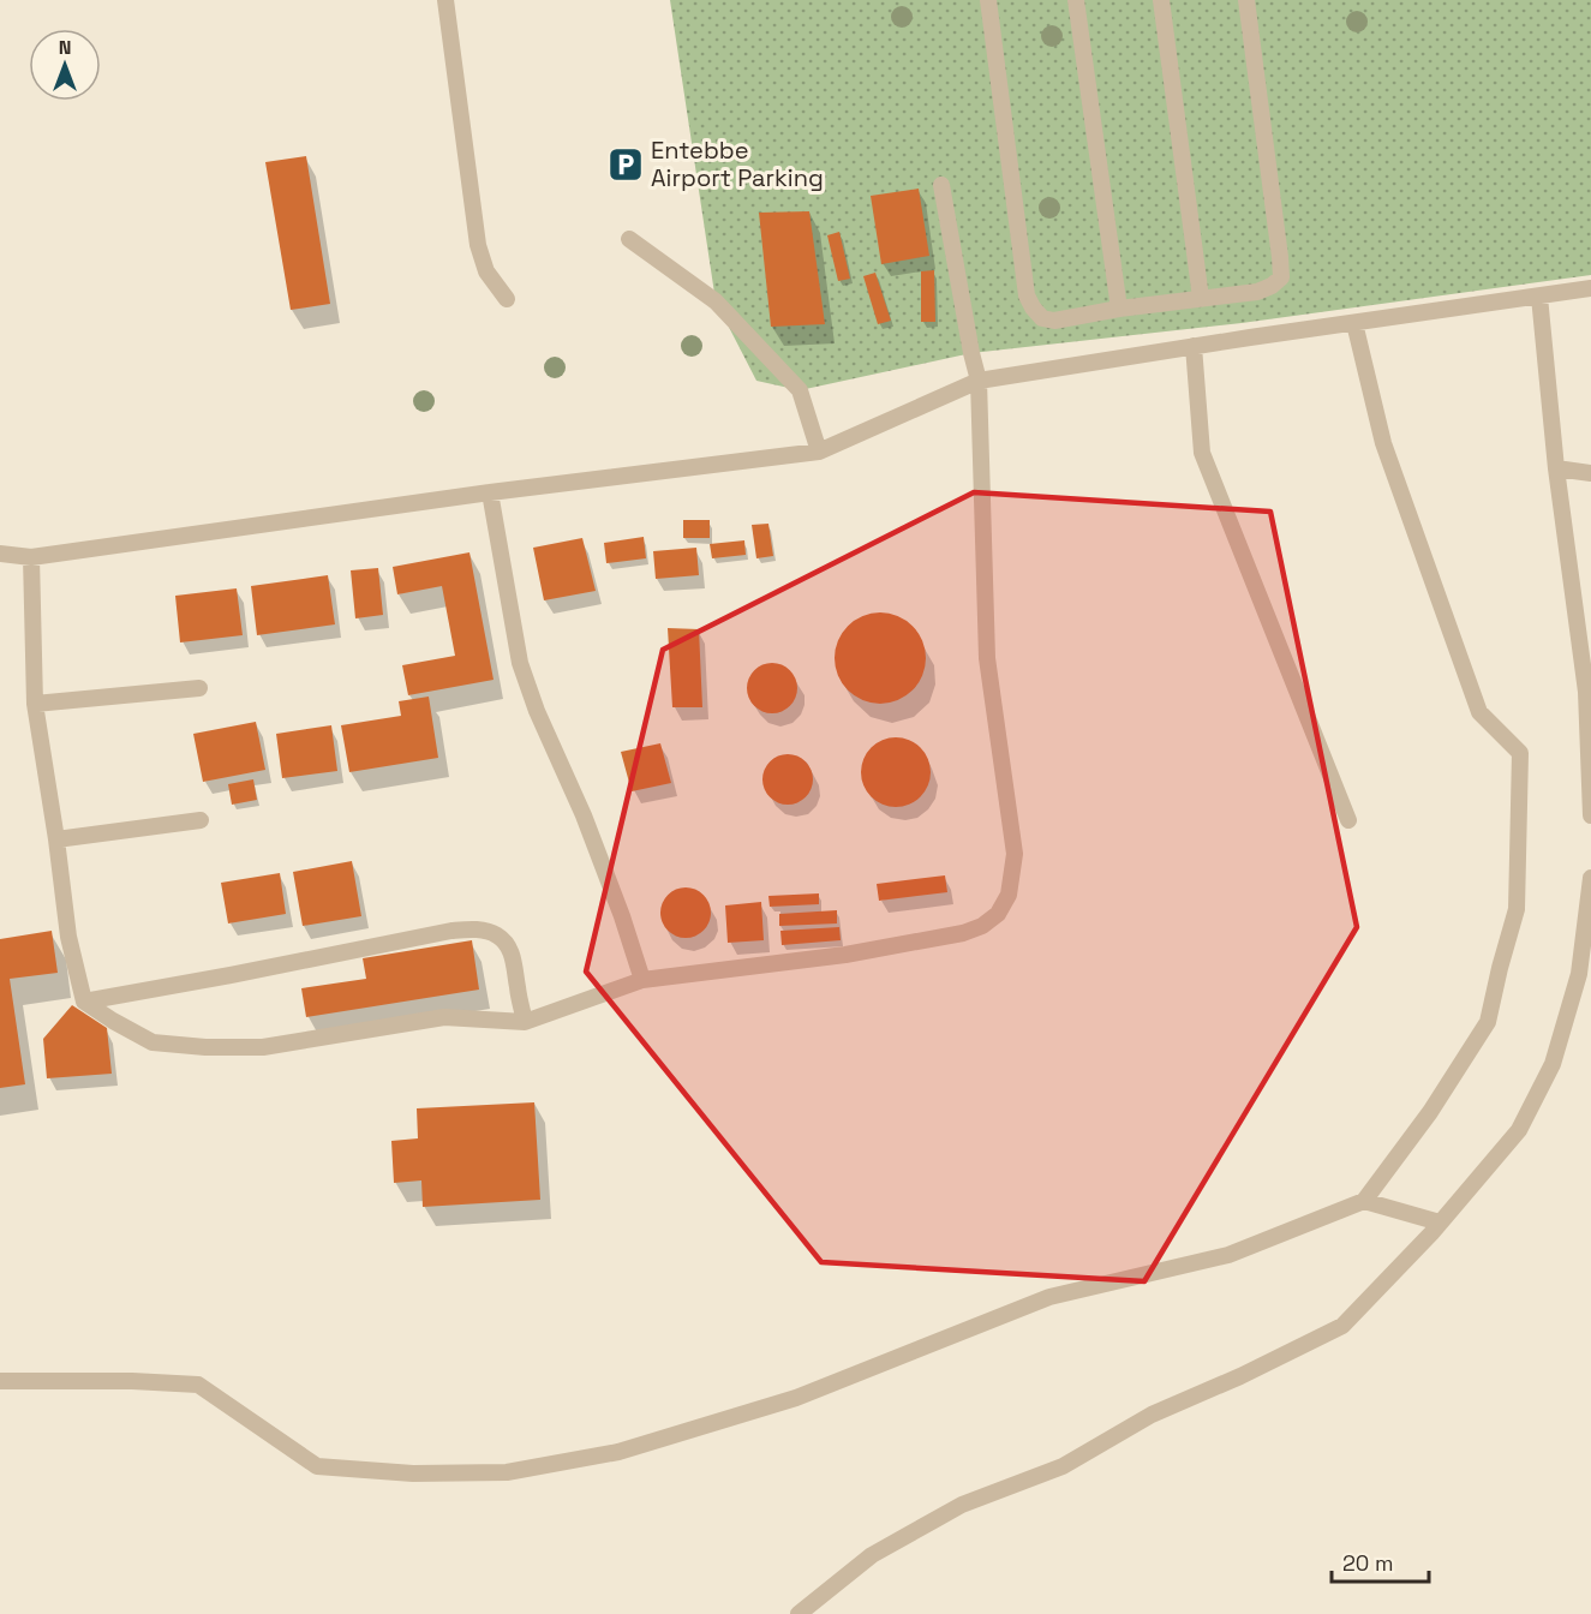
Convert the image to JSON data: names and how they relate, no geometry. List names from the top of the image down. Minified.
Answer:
{"places":{"parking":["Entebbe Airport Parking"]},"scale_bar":"20 m","north":"top"}
